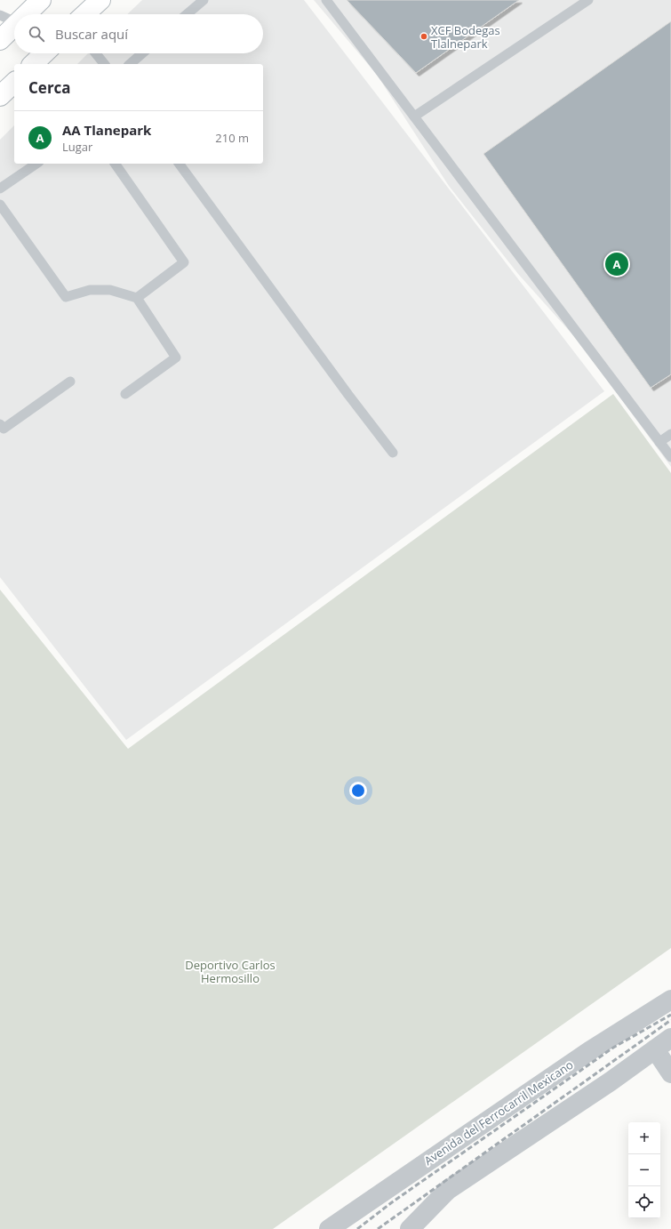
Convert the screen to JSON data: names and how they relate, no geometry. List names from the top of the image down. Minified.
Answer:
{"streets":{"street":["Avenida del Ferrocarril Mexicano"]},"parks":["Deportivo Carlos Hermosillo"],"places":["XCF Bodegas Tlalnepark"],"page":{"search":"Buscar aquí","heading":"Cerca","list":[{"mark":"A","name":"AA Tlanepark","note":"Lugar","value":"210 m"}],"pins":"A","map_buttons":["+","−"]}}
